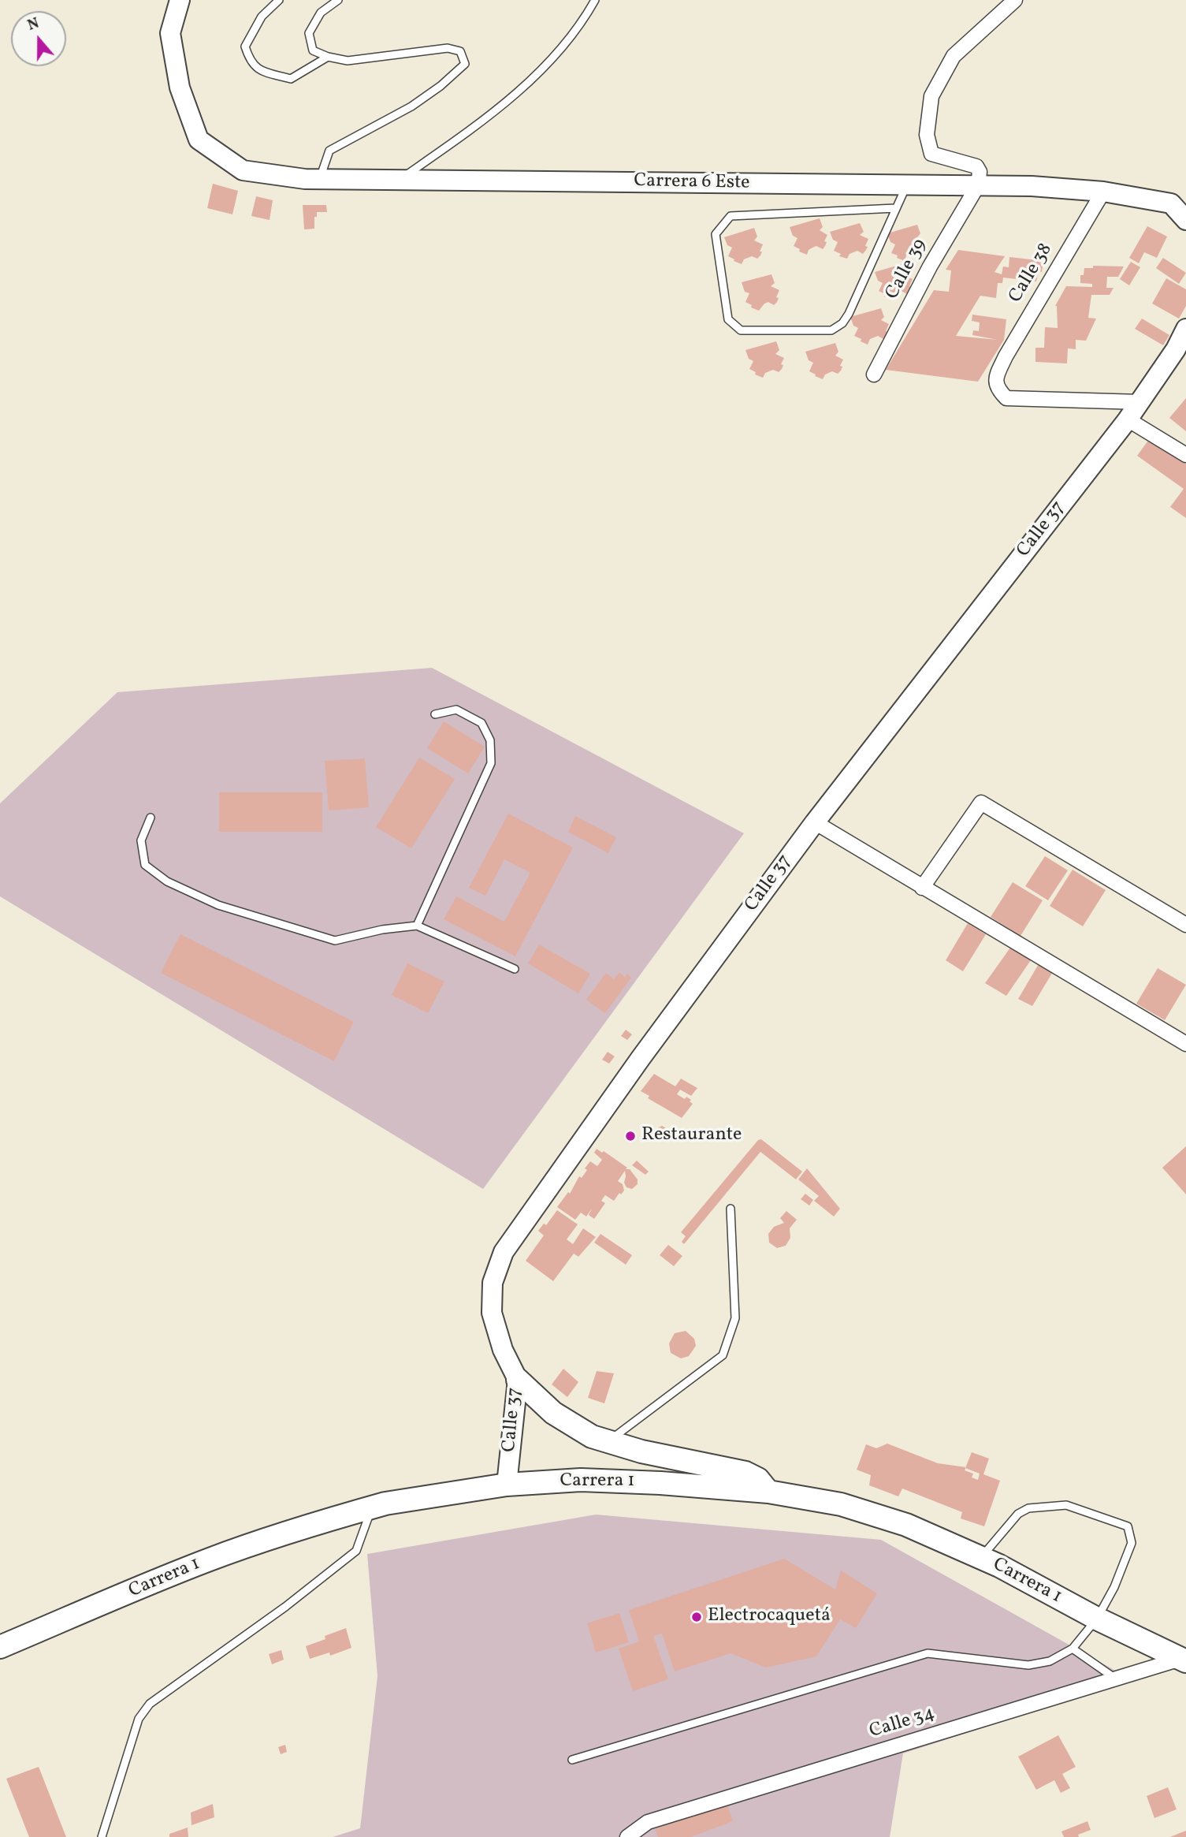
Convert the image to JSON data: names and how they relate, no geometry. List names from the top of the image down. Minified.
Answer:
{"streets":{"main road":["Carrera 1"],"street":["Carrera 6 Este","Calle 39","Calle 38","Calle 37","Calle 34"]},"crossings":[["Carrera 6 Este","Calle 39"],["Carrera 6 Este","Calle 38"],["Calle 38","Calle 37"],["Calle 37","Carrera 1"],["Carrera 1","Calle 34"]],"places":["Restaurante","Electrocaquetá"],"north":"top"}
